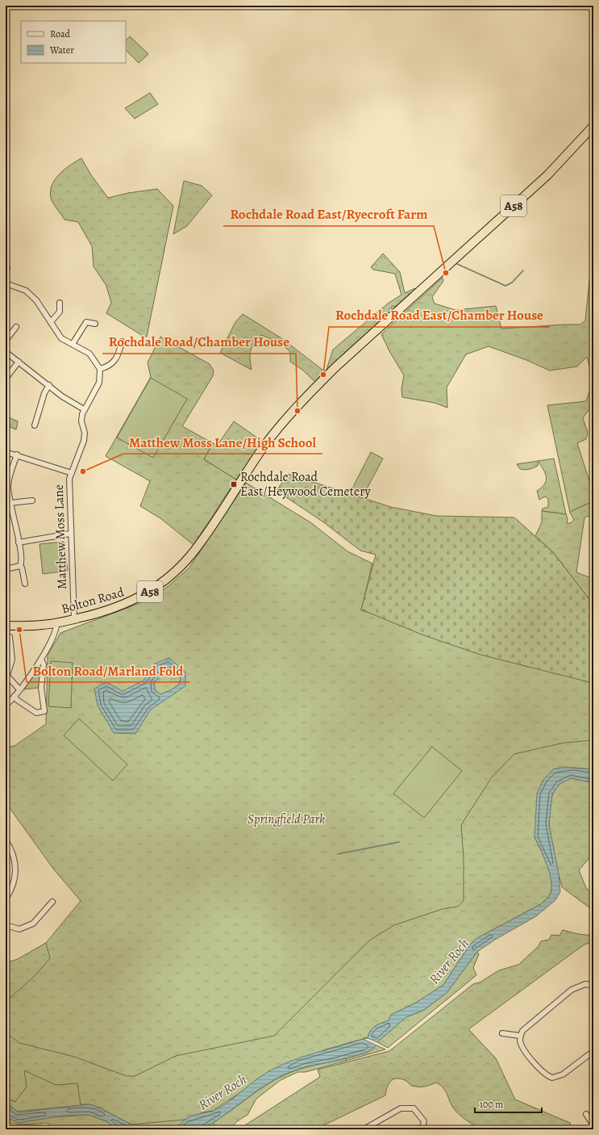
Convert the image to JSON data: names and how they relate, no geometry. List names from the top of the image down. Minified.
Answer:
{"streets":{"highway":["A58","Bolton Road"],"street":["Matthew Moss Lane"]},"crossings":[["Matthew Moss Lane","Bolton Road"]],"water":["River Roch"],"parks":["Springfield Park"],"places":{"other":["Rochdale Road East/Ryecroft Farm","Rochdale Road East/Chamber House","Rochdale Road/Chamber House","Matthew Moss Lane/High School","Bolton Road/Marland Fold"],"transit":["Rochdale Road East/Heywood Cemetery"]},"legend":["Road","Water"],"scale_bar":"100 m"}
